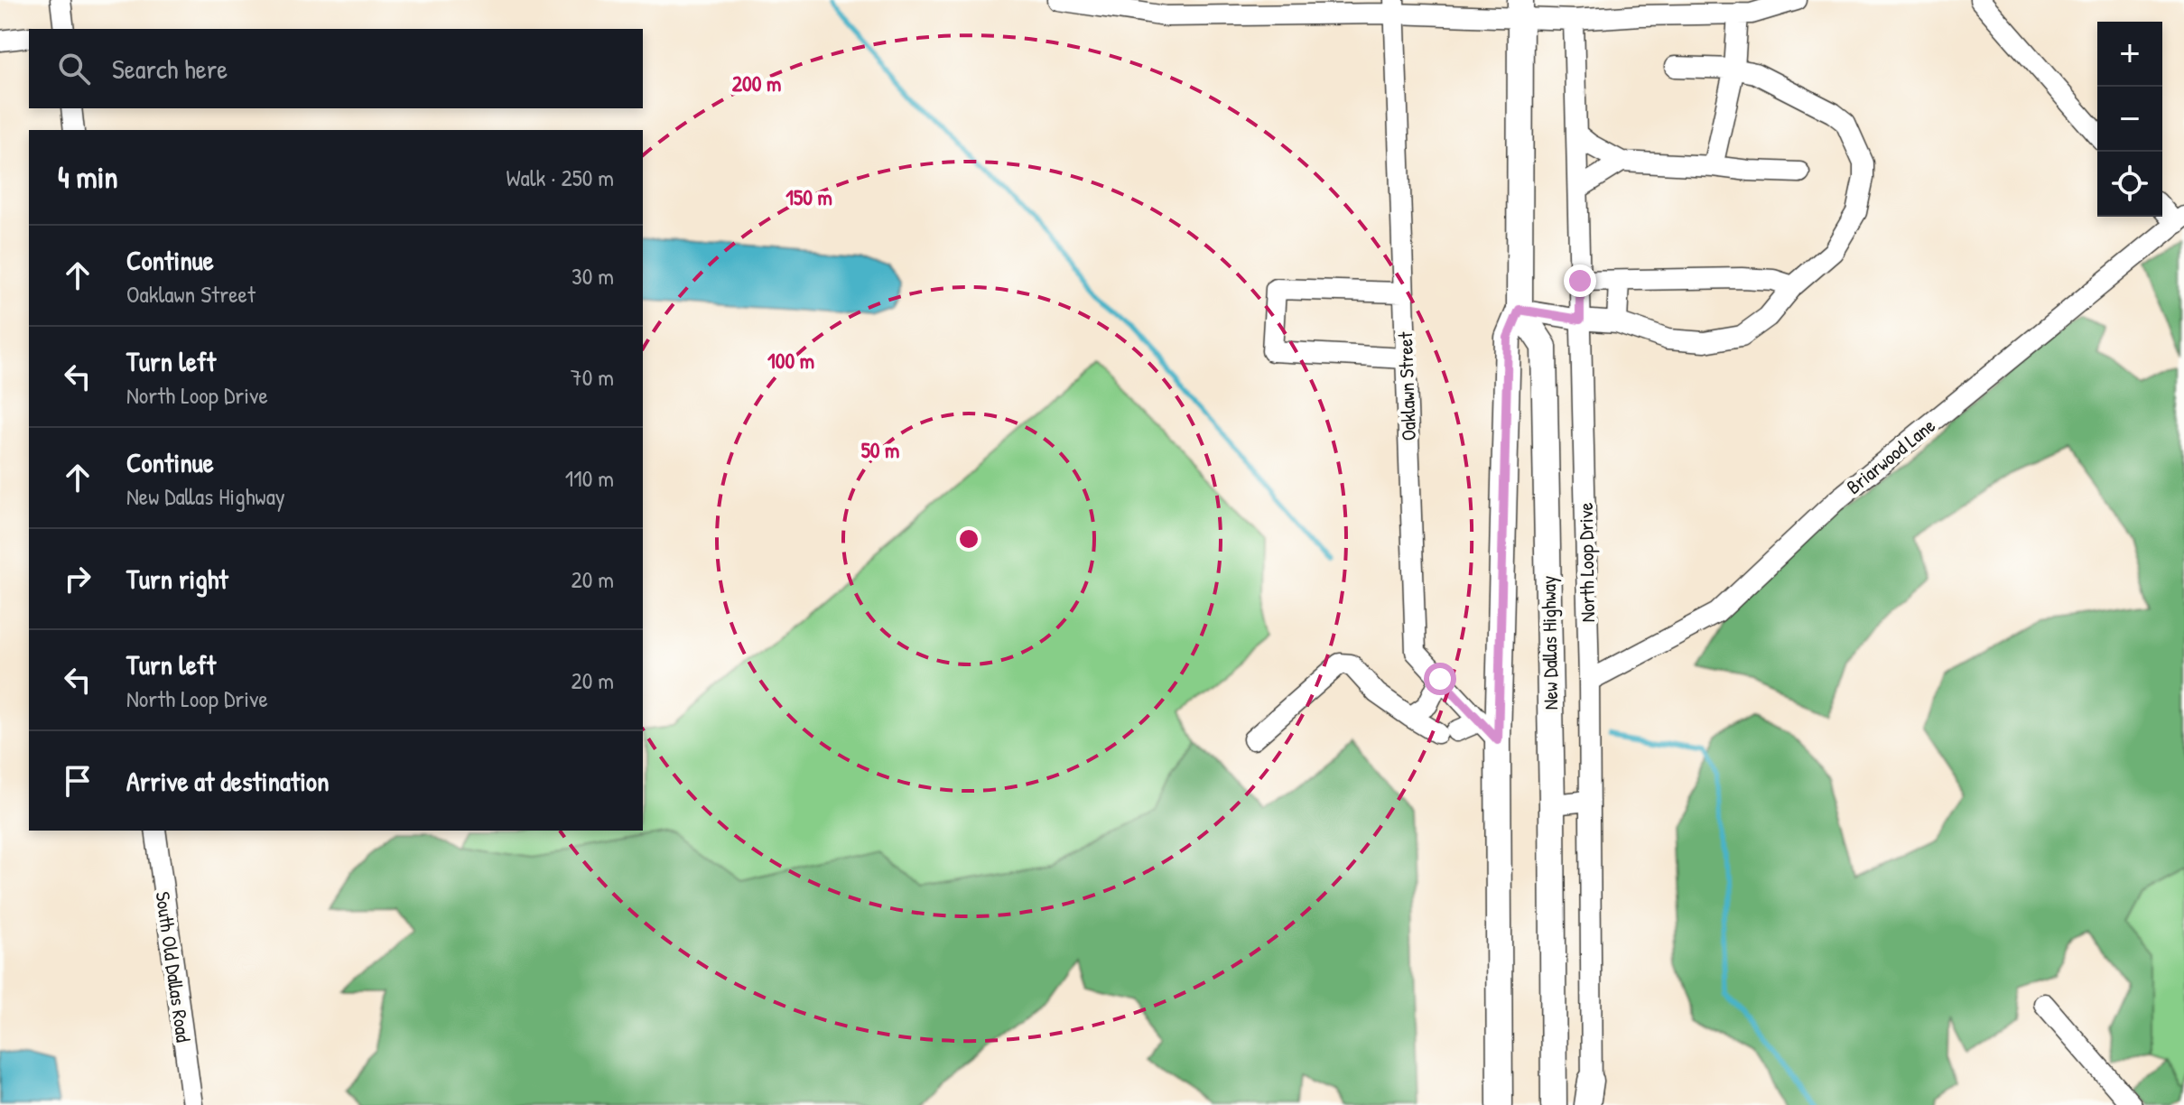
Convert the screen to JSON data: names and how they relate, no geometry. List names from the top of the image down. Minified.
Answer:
{"streets":{"main road":["New Dallas Highway"],"street":["Oaklawn Street","Briarwood Lane","North Loop Drive","South Old Dallas Road"]},"crossings":[["Briarwood Lane","North Loop Drive"]],"page":{"map_buttons":["+","−"],"search":"Search here","heading":["4 min","Walk · 250 m"],"list":[["Continue","Oaklawn Street","30 m"],["Turn left","North Loop Drive","70 m"],["Continue","New Dallas Highway","110 m"],["Turn right","20 m"],["Turn left","North Loop Drive","20 m"],"Arrive at destination"]},"rings":["200 m","150 m","100 m","50 m"]}
